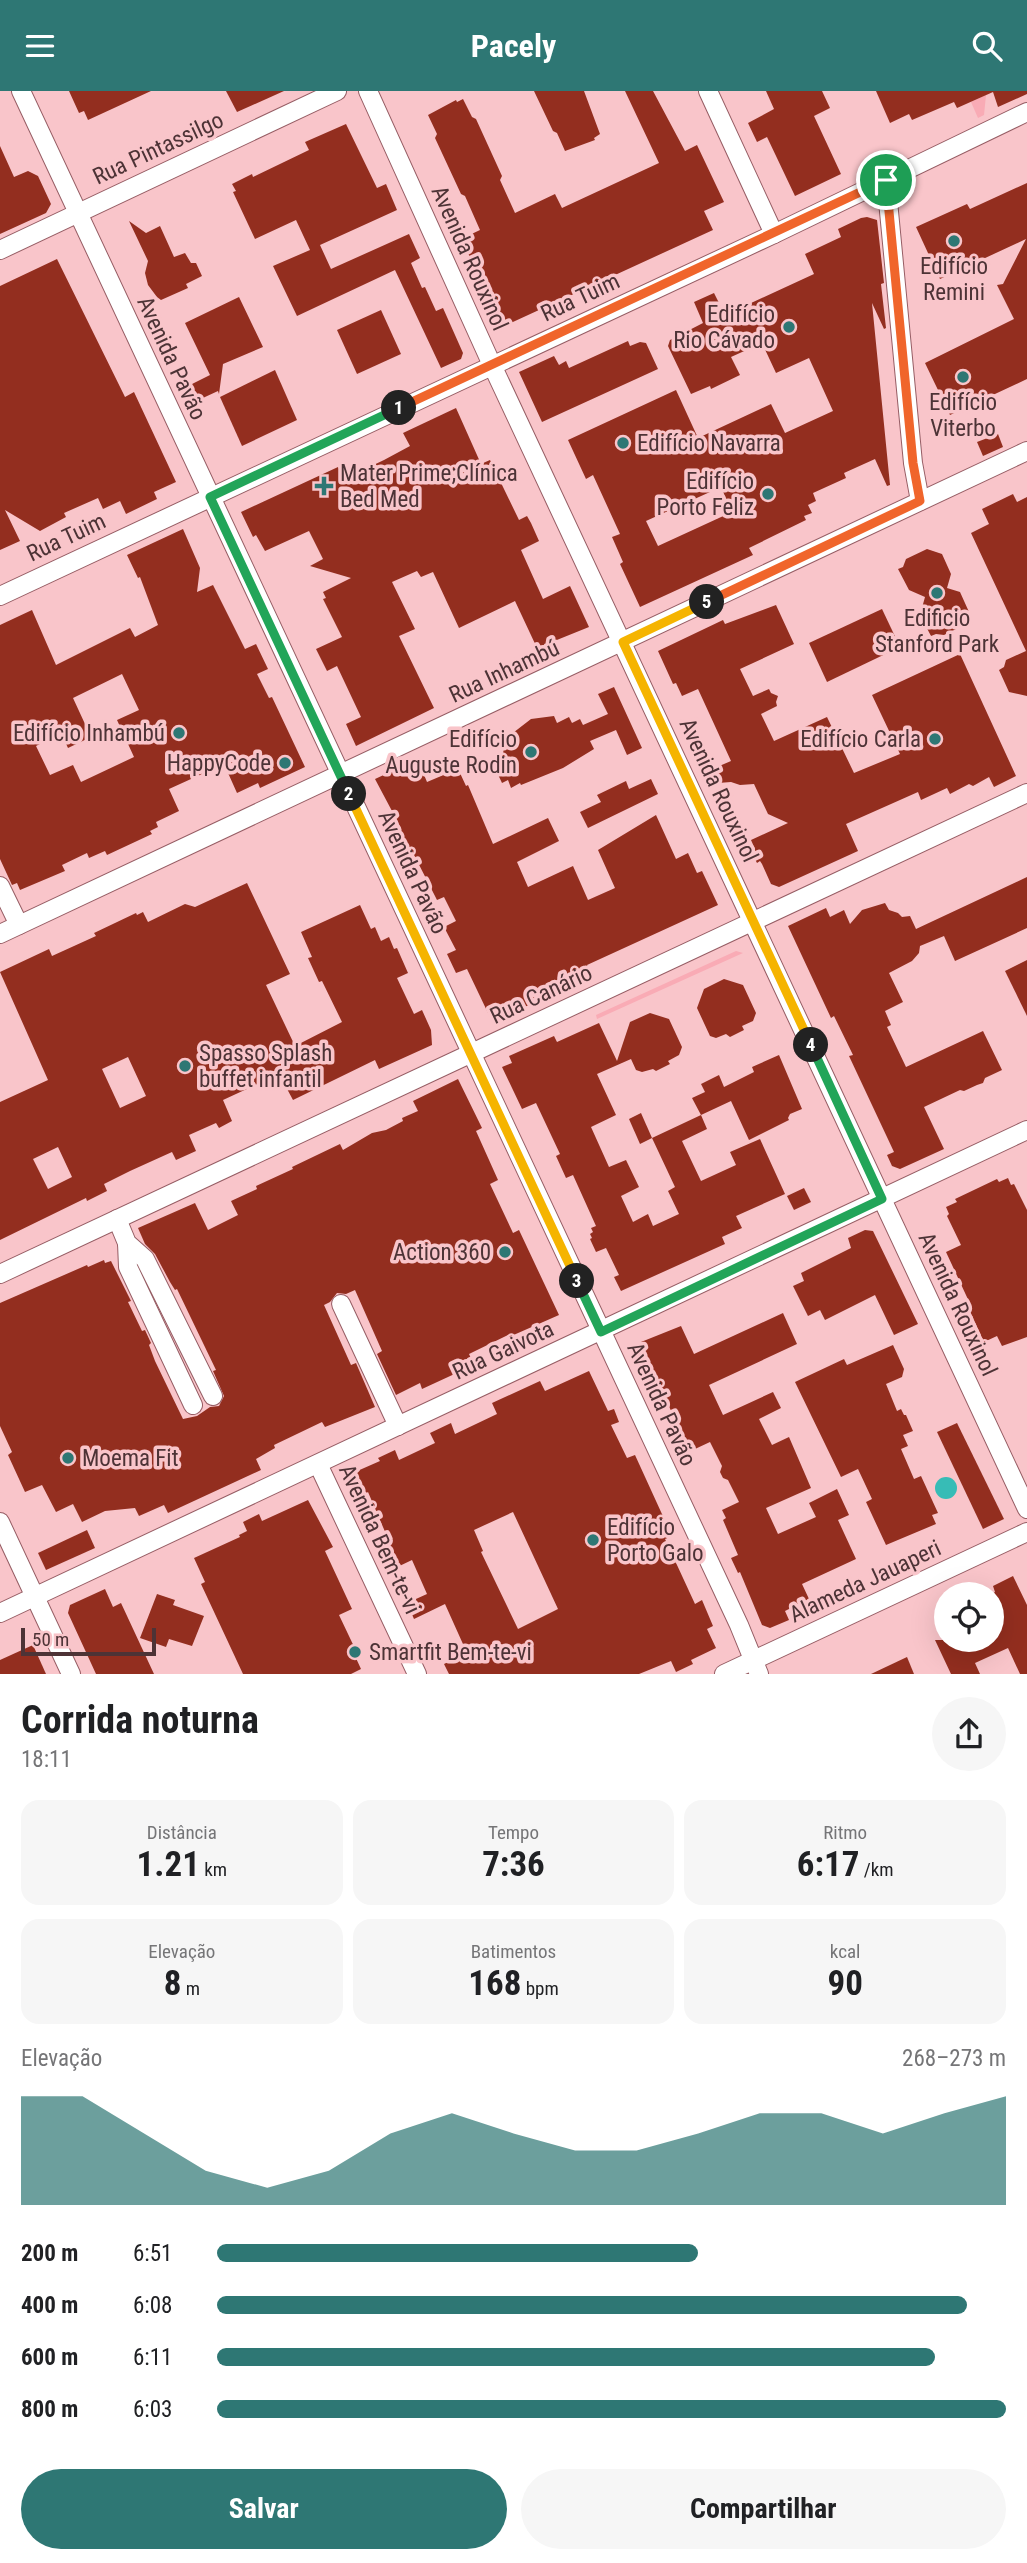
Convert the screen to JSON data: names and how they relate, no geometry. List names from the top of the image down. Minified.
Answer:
{"streets":{"street":["Rua Pintassilgo","Avenida Rouxinol","Rua Tuim","Avenida Pavão","Rua Inhambú","Rua Canário","Rua Gaivota","Avenida Bem-te-vi","Alameda Jauaperi"]},"crossings":[["Rua Pintassilgo","Avenida Pavão"],["Avenida Rouxinol","Rua Tuim"],["Avenida Rouxinol","Rua Inhambú"],["Avenida Rouxinol","Rua Canário"],["Avenida Rouxinol","Rua Gaivota"],["Rua Tuim","Avenida Pavão"],["Avenida Pavão","Rua Inhambú"],["Avenida Pavão","Rua Canário"],["Avenida Pavão","Rua Gaivota"],["Avenida Pavão","Alameda Jauaperi"],["Rua Gaivota","Avenida Bem-te-vi"]],"places":{"other":["Edifício Remini","Edifício Rio Cávado","Edifício Viterbo","Edifício Navarra","Edifício Porto Feliz","Edificio Stanford Park","Edifício Inhambú","Edifício Carla","Edifício Auguste Rodin","HappyCode","Spasso Splash buffet infantil","Action 360","Moema Fit","Edifício Porto Galo","Smartfit Bem-te-vi"],"health":["Mater Prime;Clínica Bed Med"]},"scale_bar":"50 m","page":{"header":"Pacely","pins":["1","5","2","4","3"],"scale":"50 m","heading":["Corrida noturna","18:11"],"stats":[["Distância","1.21 km"],["Tempo","7:36"],["Ritmo","6:17 /km"],["Elevação","8 m"],["Batimentos","168 bpm"],["kcal","90"]],"chart":["Elevação","268–273 m"],"list":[{"name":"200 m","note":"6:51"},{"name":"400 m","note":"6:08"},{"name":"600 m","note":"6:11"},{"name":"800 m","note":"6:03"}],"buttons":["Salvar","Compartilhar"]}}
